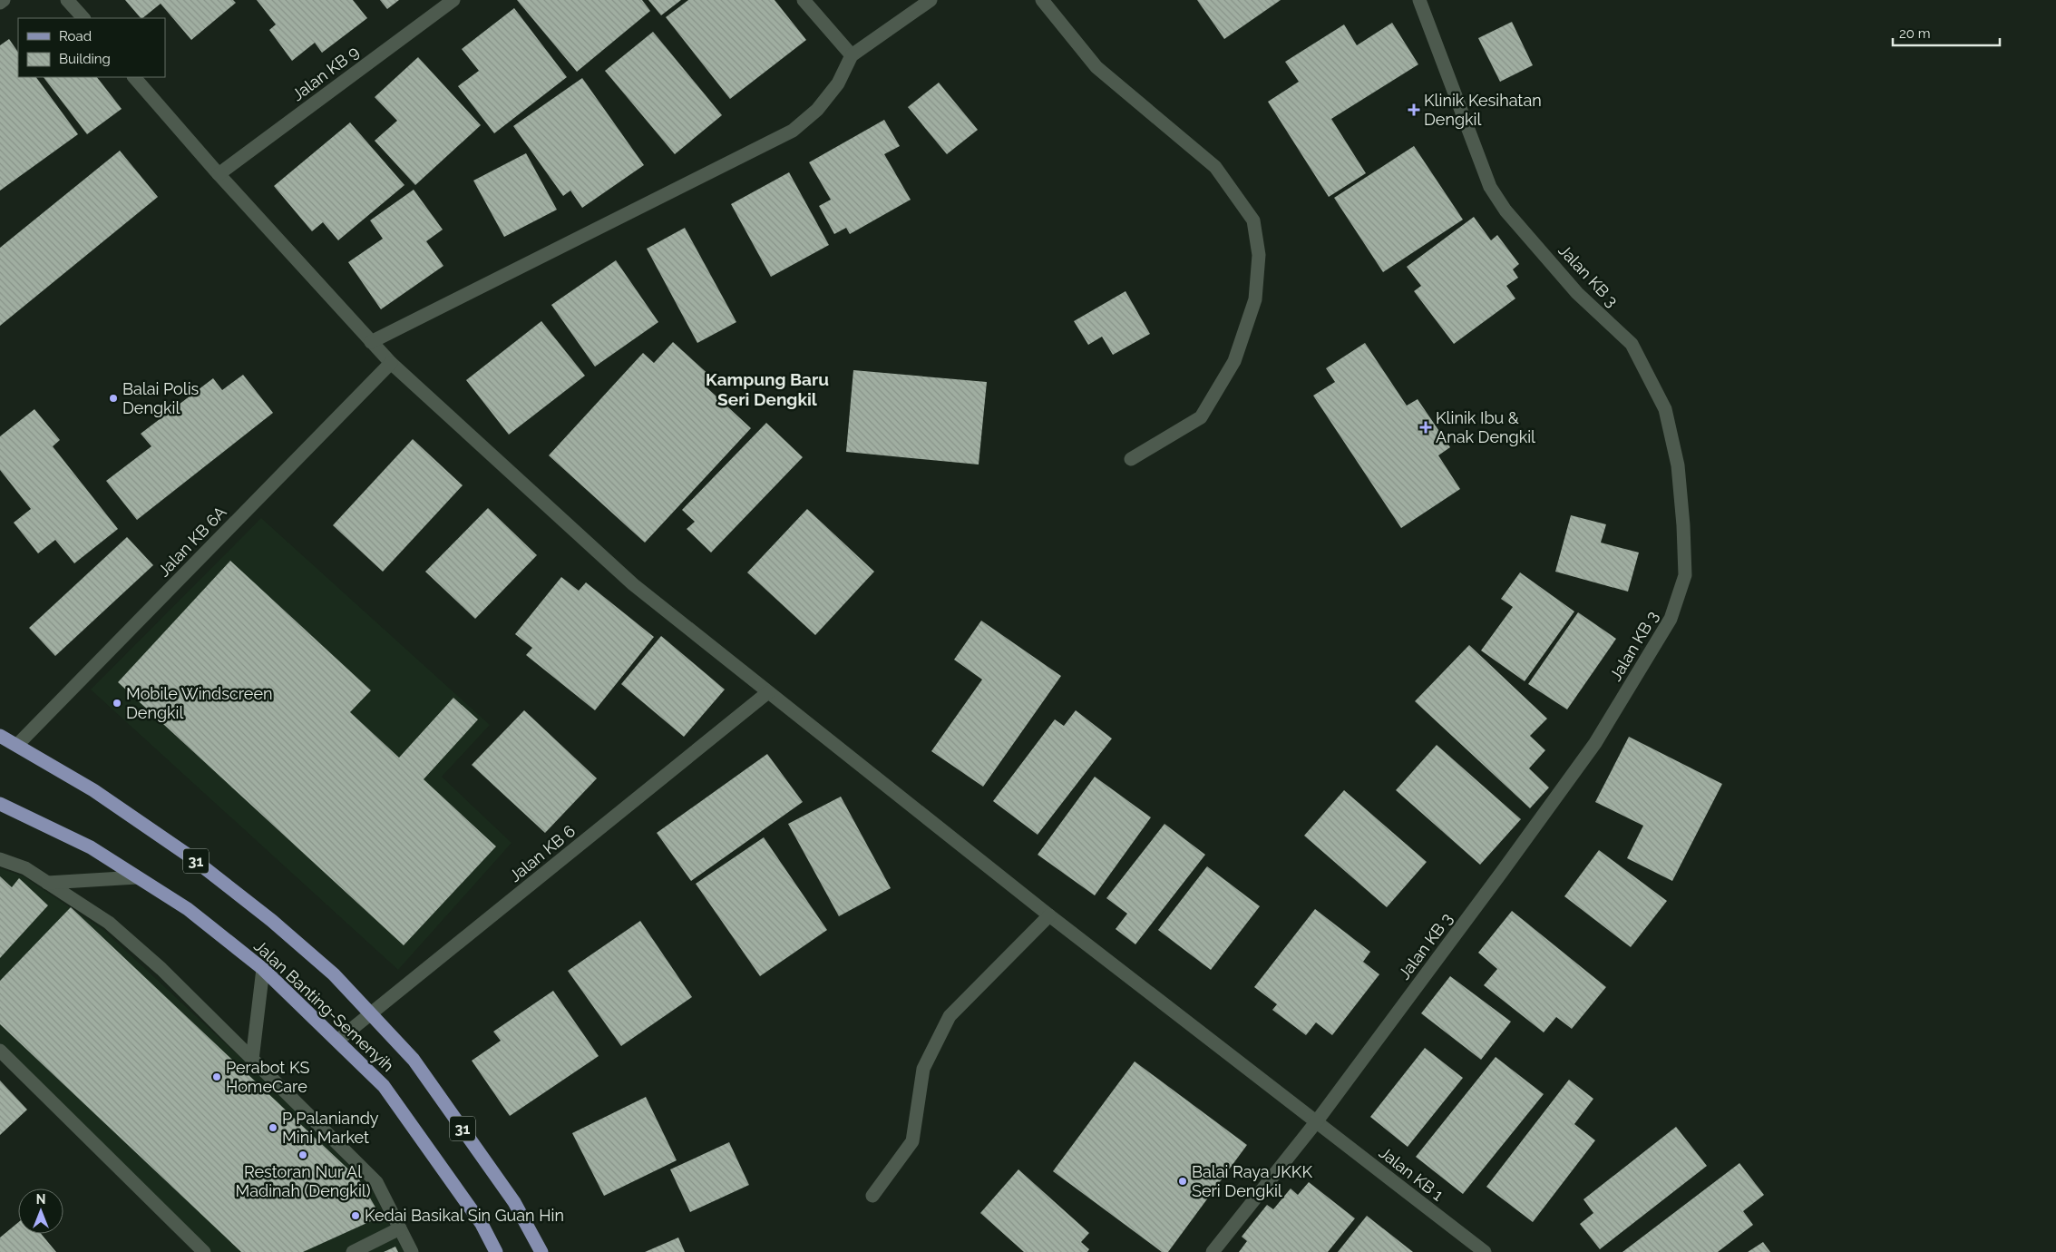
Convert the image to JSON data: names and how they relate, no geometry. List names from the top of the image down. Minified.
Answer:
{"streets":{"main road":["31","Jalan Banting-Semenyih"],"street":["Jalan KB 9","Jalan KB 3","Jalan KB 6A","Jalan KB 6","Jalan KB 1"]},"crossings":[["Jalan KB 9","Jalan KB 1"],["Jalan KB 3","Jalan KB 1"],["Jalan KB 6A","Jalan Banting-Semenyih"],["Jalan KB 6A","Jalan KB 1"],["Jalan KB 6","Jalan Banting-Semenyih"],["Jalan KB 6","Jalan KB 1"]],"districts":["Kampung Baru Seri Dengkil"],"places":{"health":["Klinik Kesihatan Dengkil","Klinik Ibu & Anak Dengkil"],"other":["Balai Polis Dengkil","Mobile Windscreen Dengkil","Perabot KS HomeCare","P Palaniandy Mini Market","Restoran Nur Al Madinah (Dengkil)","Balai Raya JKKK Seri Dengkil","Kedai Basikal Sin Guan Hin"]},"legend":["Road","Building"],"scale_bar":"20 m","north":"top"}
